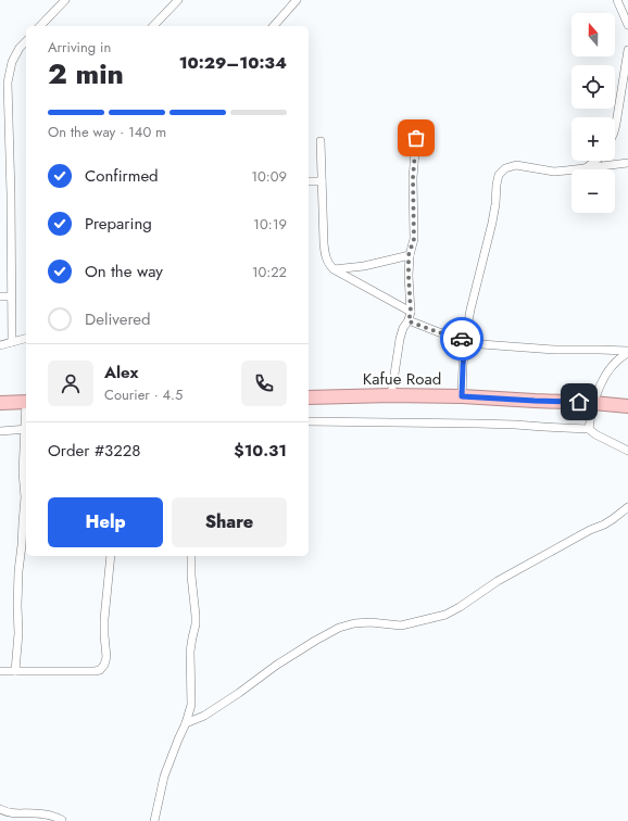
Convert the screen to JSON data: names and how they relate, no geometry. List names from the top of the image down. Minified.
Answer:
{"streets":{"highway":["Kafue Road"]},"north":"top","page":{"map_buttons":["+","−"],"heading":["2 min","Arriving in","10:29–10:34"],"panel":["Alex","Courier · 4.5","Order #3228","$10.31"],"bar":"On the way · 140 m","list":[["Confirmed","10:09"],["Preparing","10:19"],["On the way","10:22"],"Delivered"],"buttons":["Help","Share"]}}
